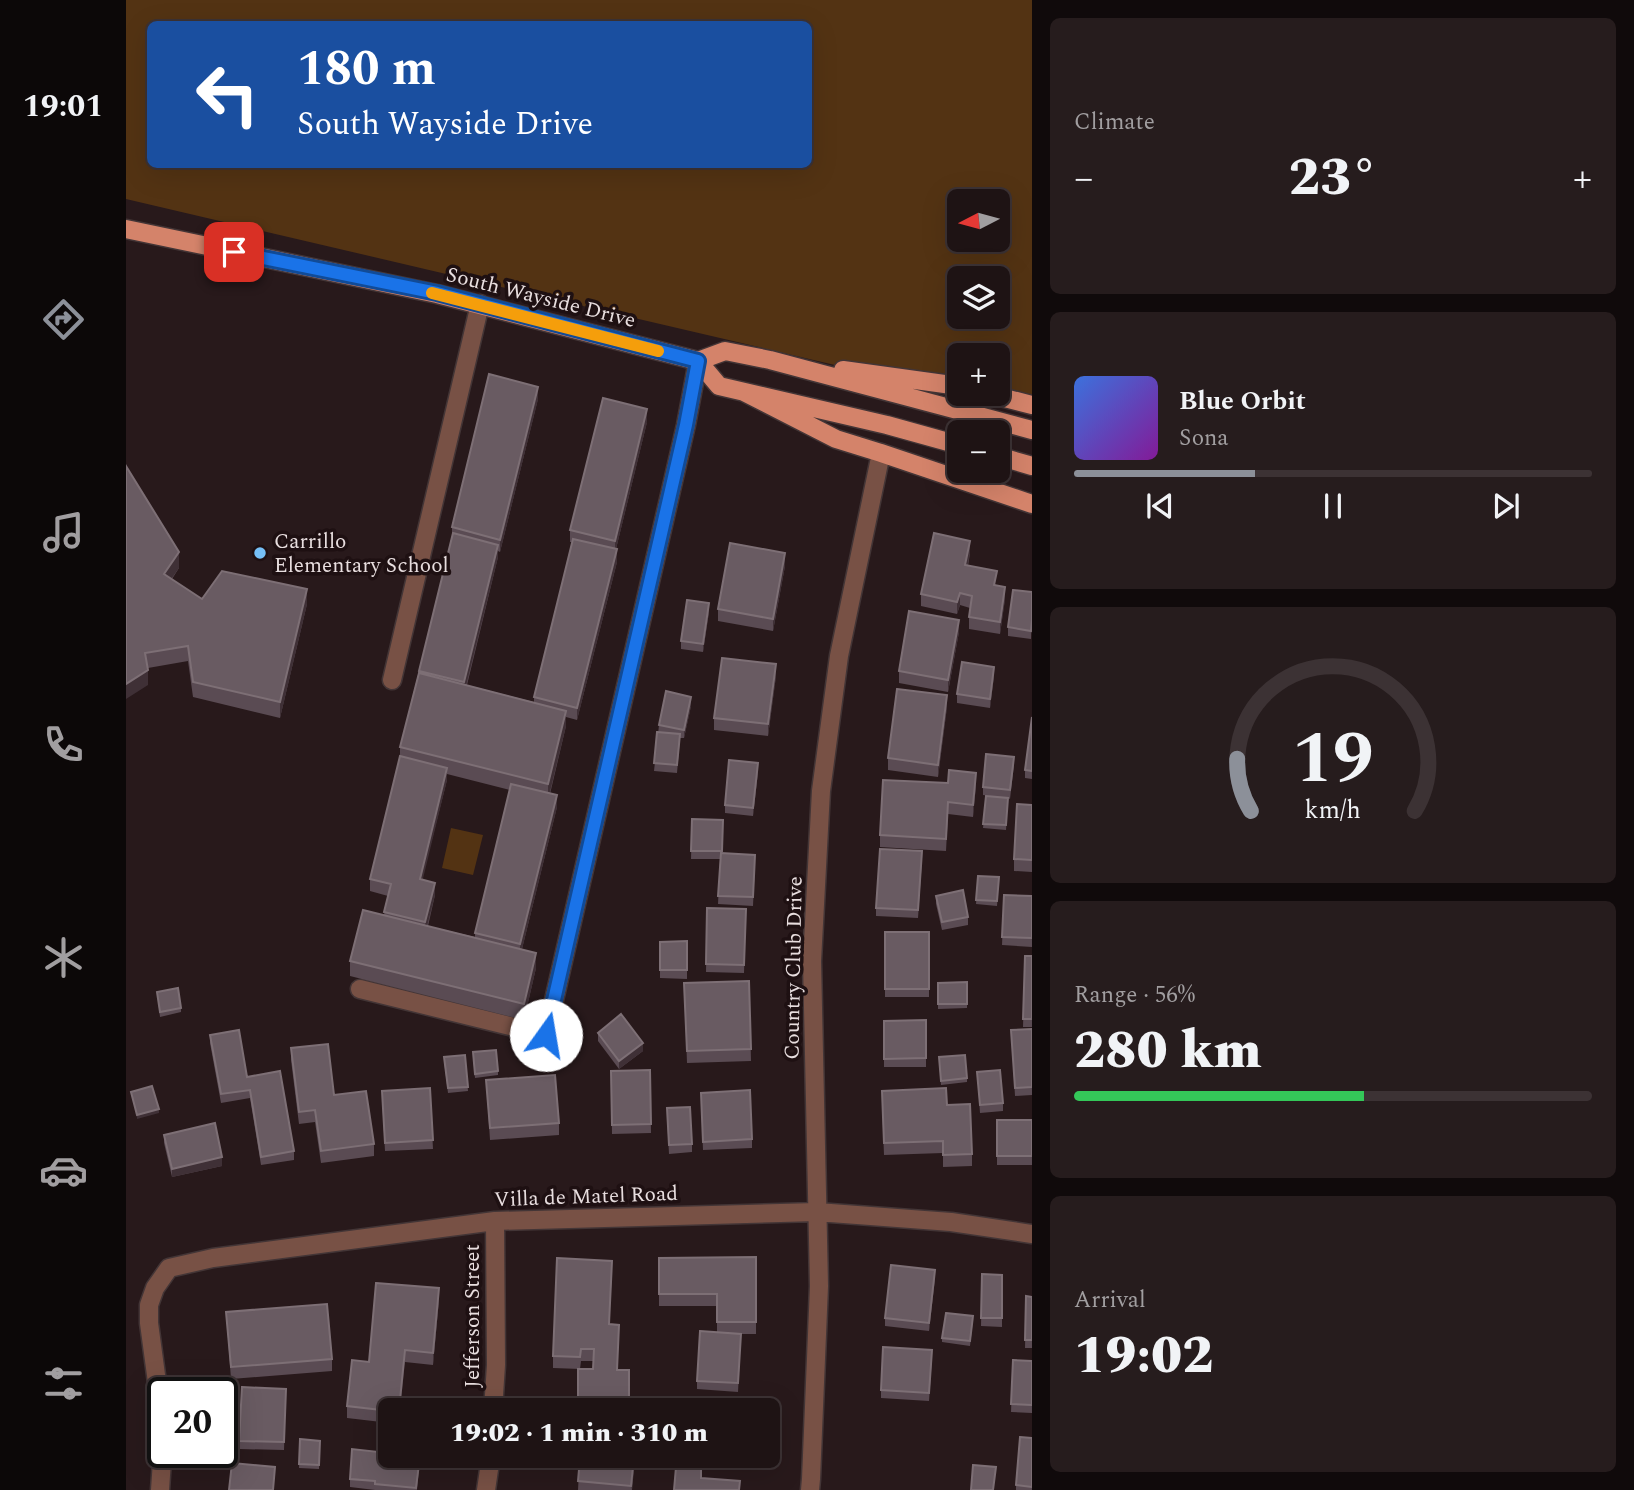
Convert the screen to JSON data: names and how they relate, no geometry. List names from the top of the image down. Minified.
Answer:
{"streets":{"main road":["South Wayside Drive"],"street":["Country Club Drive","Villa de Matel Road","Jefferson Street"]},"crossings":[["Country Club Drive","Villa de Matel Road"],["Villa de Matel Road","Jefferson Street"]],"places":["Carrillo Elementary School"],"north":"left","page":{"tabs":"19:01","tile":["Climate",["Range · 56%","280 km"],["Arrival","19:02"]],"turn":["180 m","South Wayside Drive"],"heat":["−","23°","+"],"map_buttons":["+","−"],"song":["Blue Orbit","Sona"],"limit":"20","trip":"19:02 · 1 min · 310 m","gauge":["19","km/h"]}}
